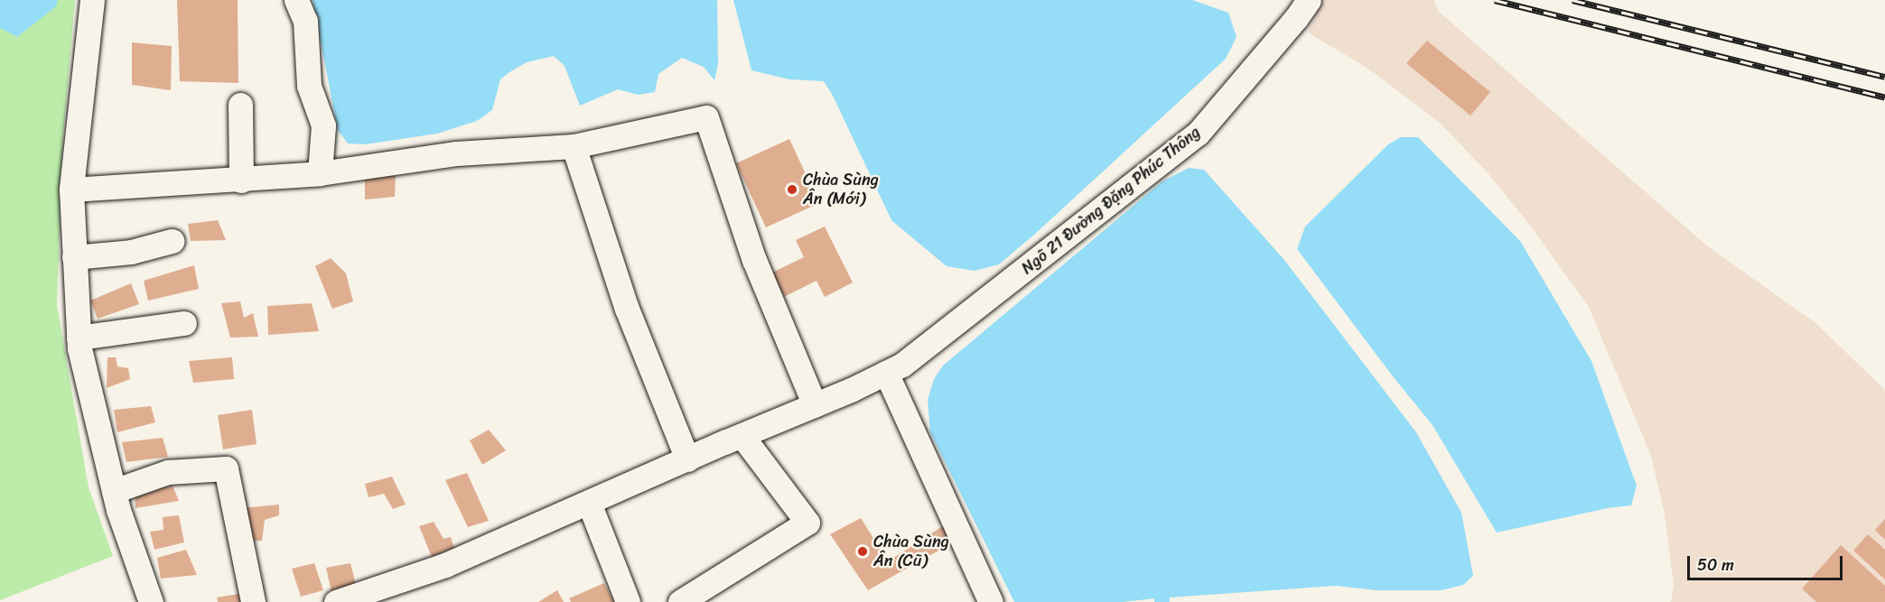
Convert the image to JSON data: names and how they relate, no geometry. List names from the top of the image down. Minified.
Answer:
{"streets":{"street":["Ngõ 21 Đường Đặng Phúc Thông"]},"places":["Chùa Sùng Ân (Mới)","Chùa Sùng Ân (Cũ)"],"scale_bar":"50 m"}
